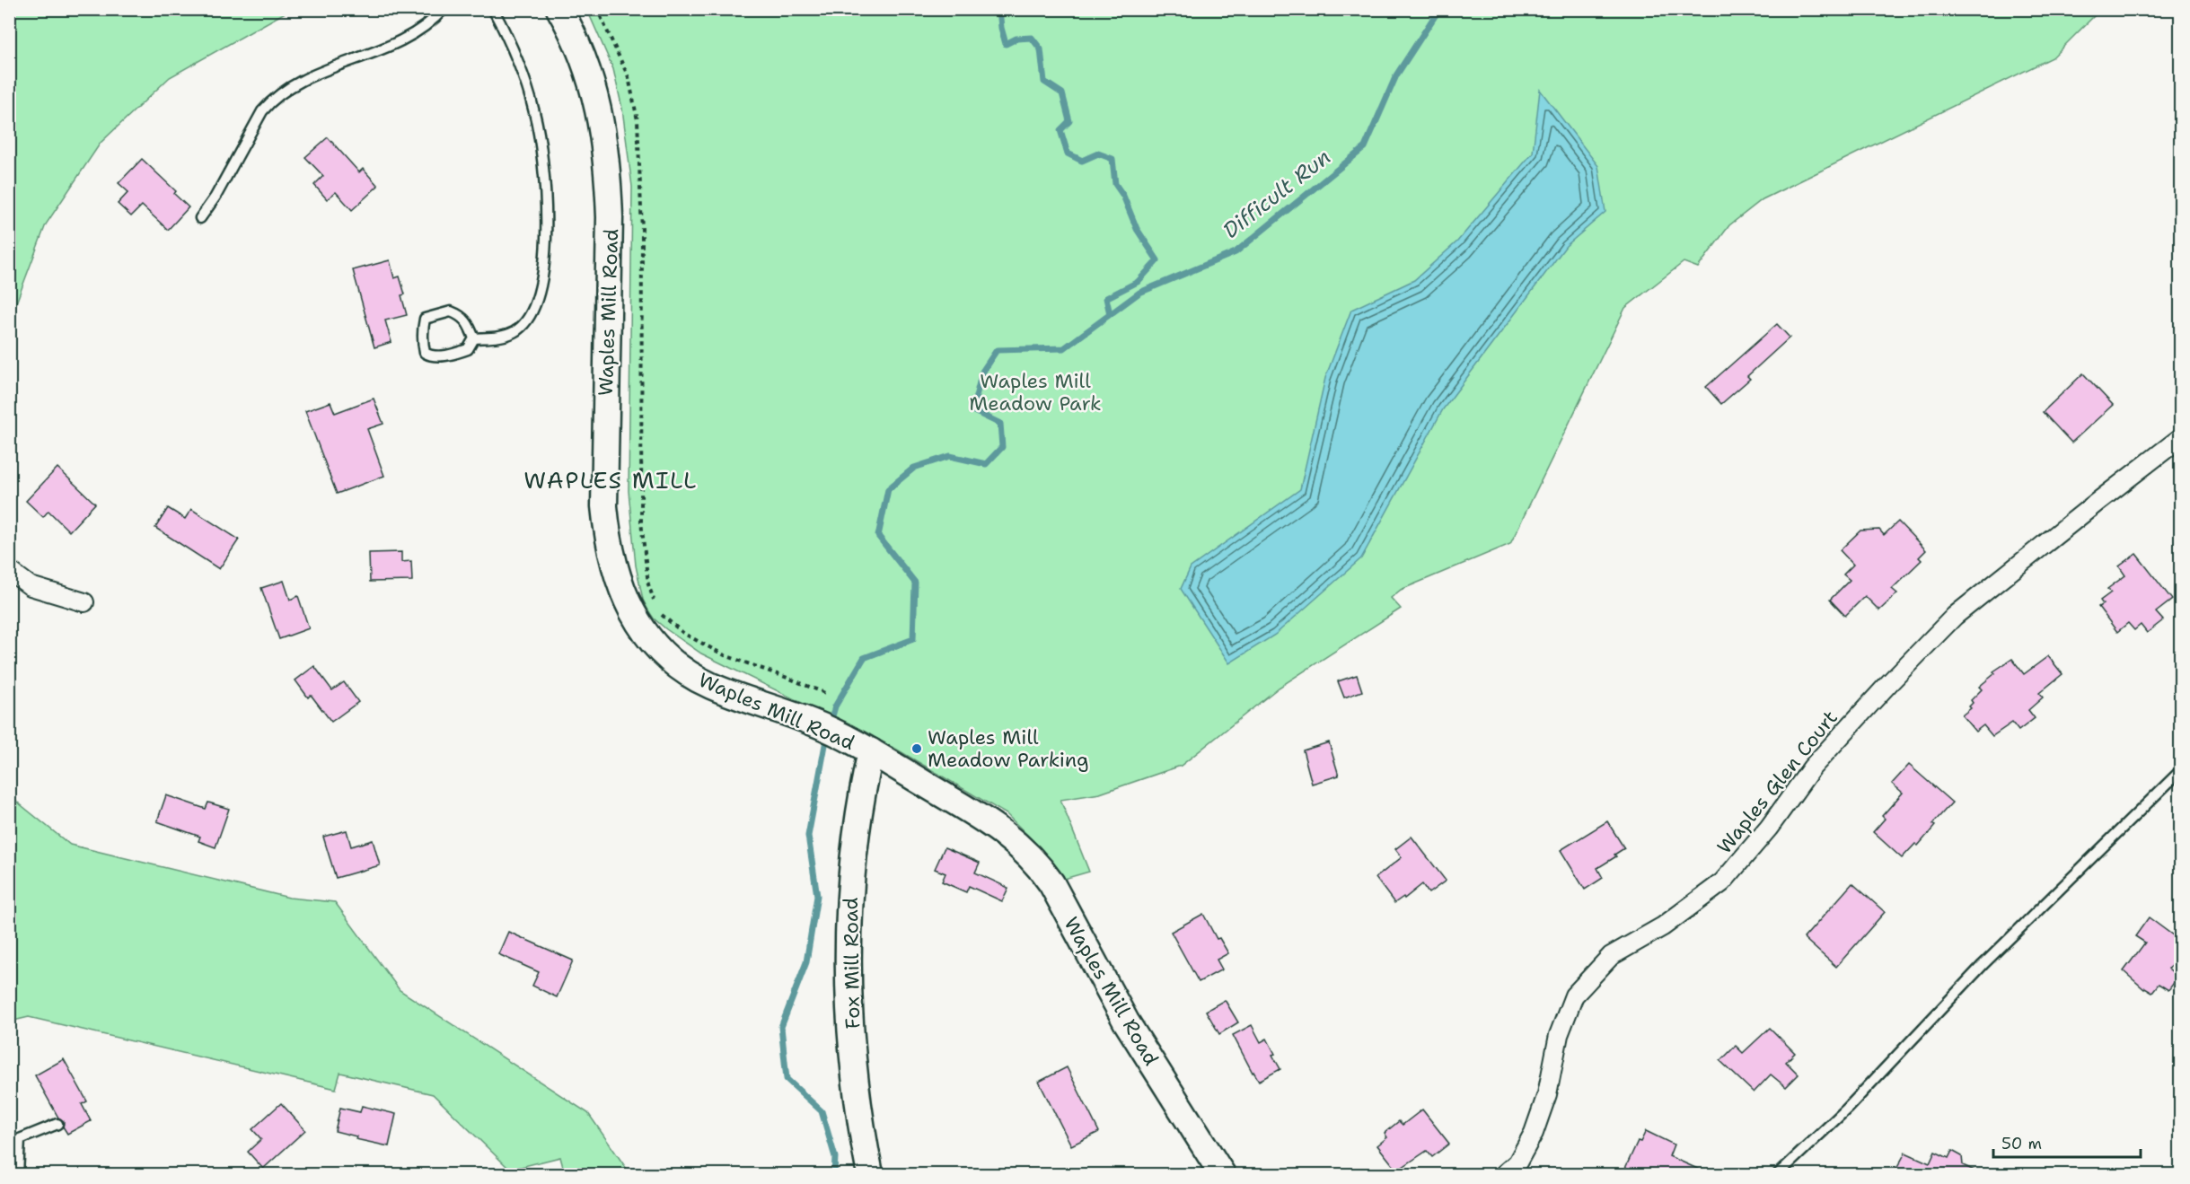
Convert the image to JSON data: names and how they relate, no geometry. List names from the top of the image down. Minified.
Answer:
{"streets":{"main road":["Waples Mill Road","Fox Mill Road"],"street":["Waples Glen Court"]},"crossings":[["Waples Mill Road","Fox Mill Road"]],"districts":["WAPLES MILL"],"water":["Difficult Run"],"parks":["Waples Mill Meadow Park"],"places":["Waples Mill Meadow Parking"],"scale_bar":"50 m"}
